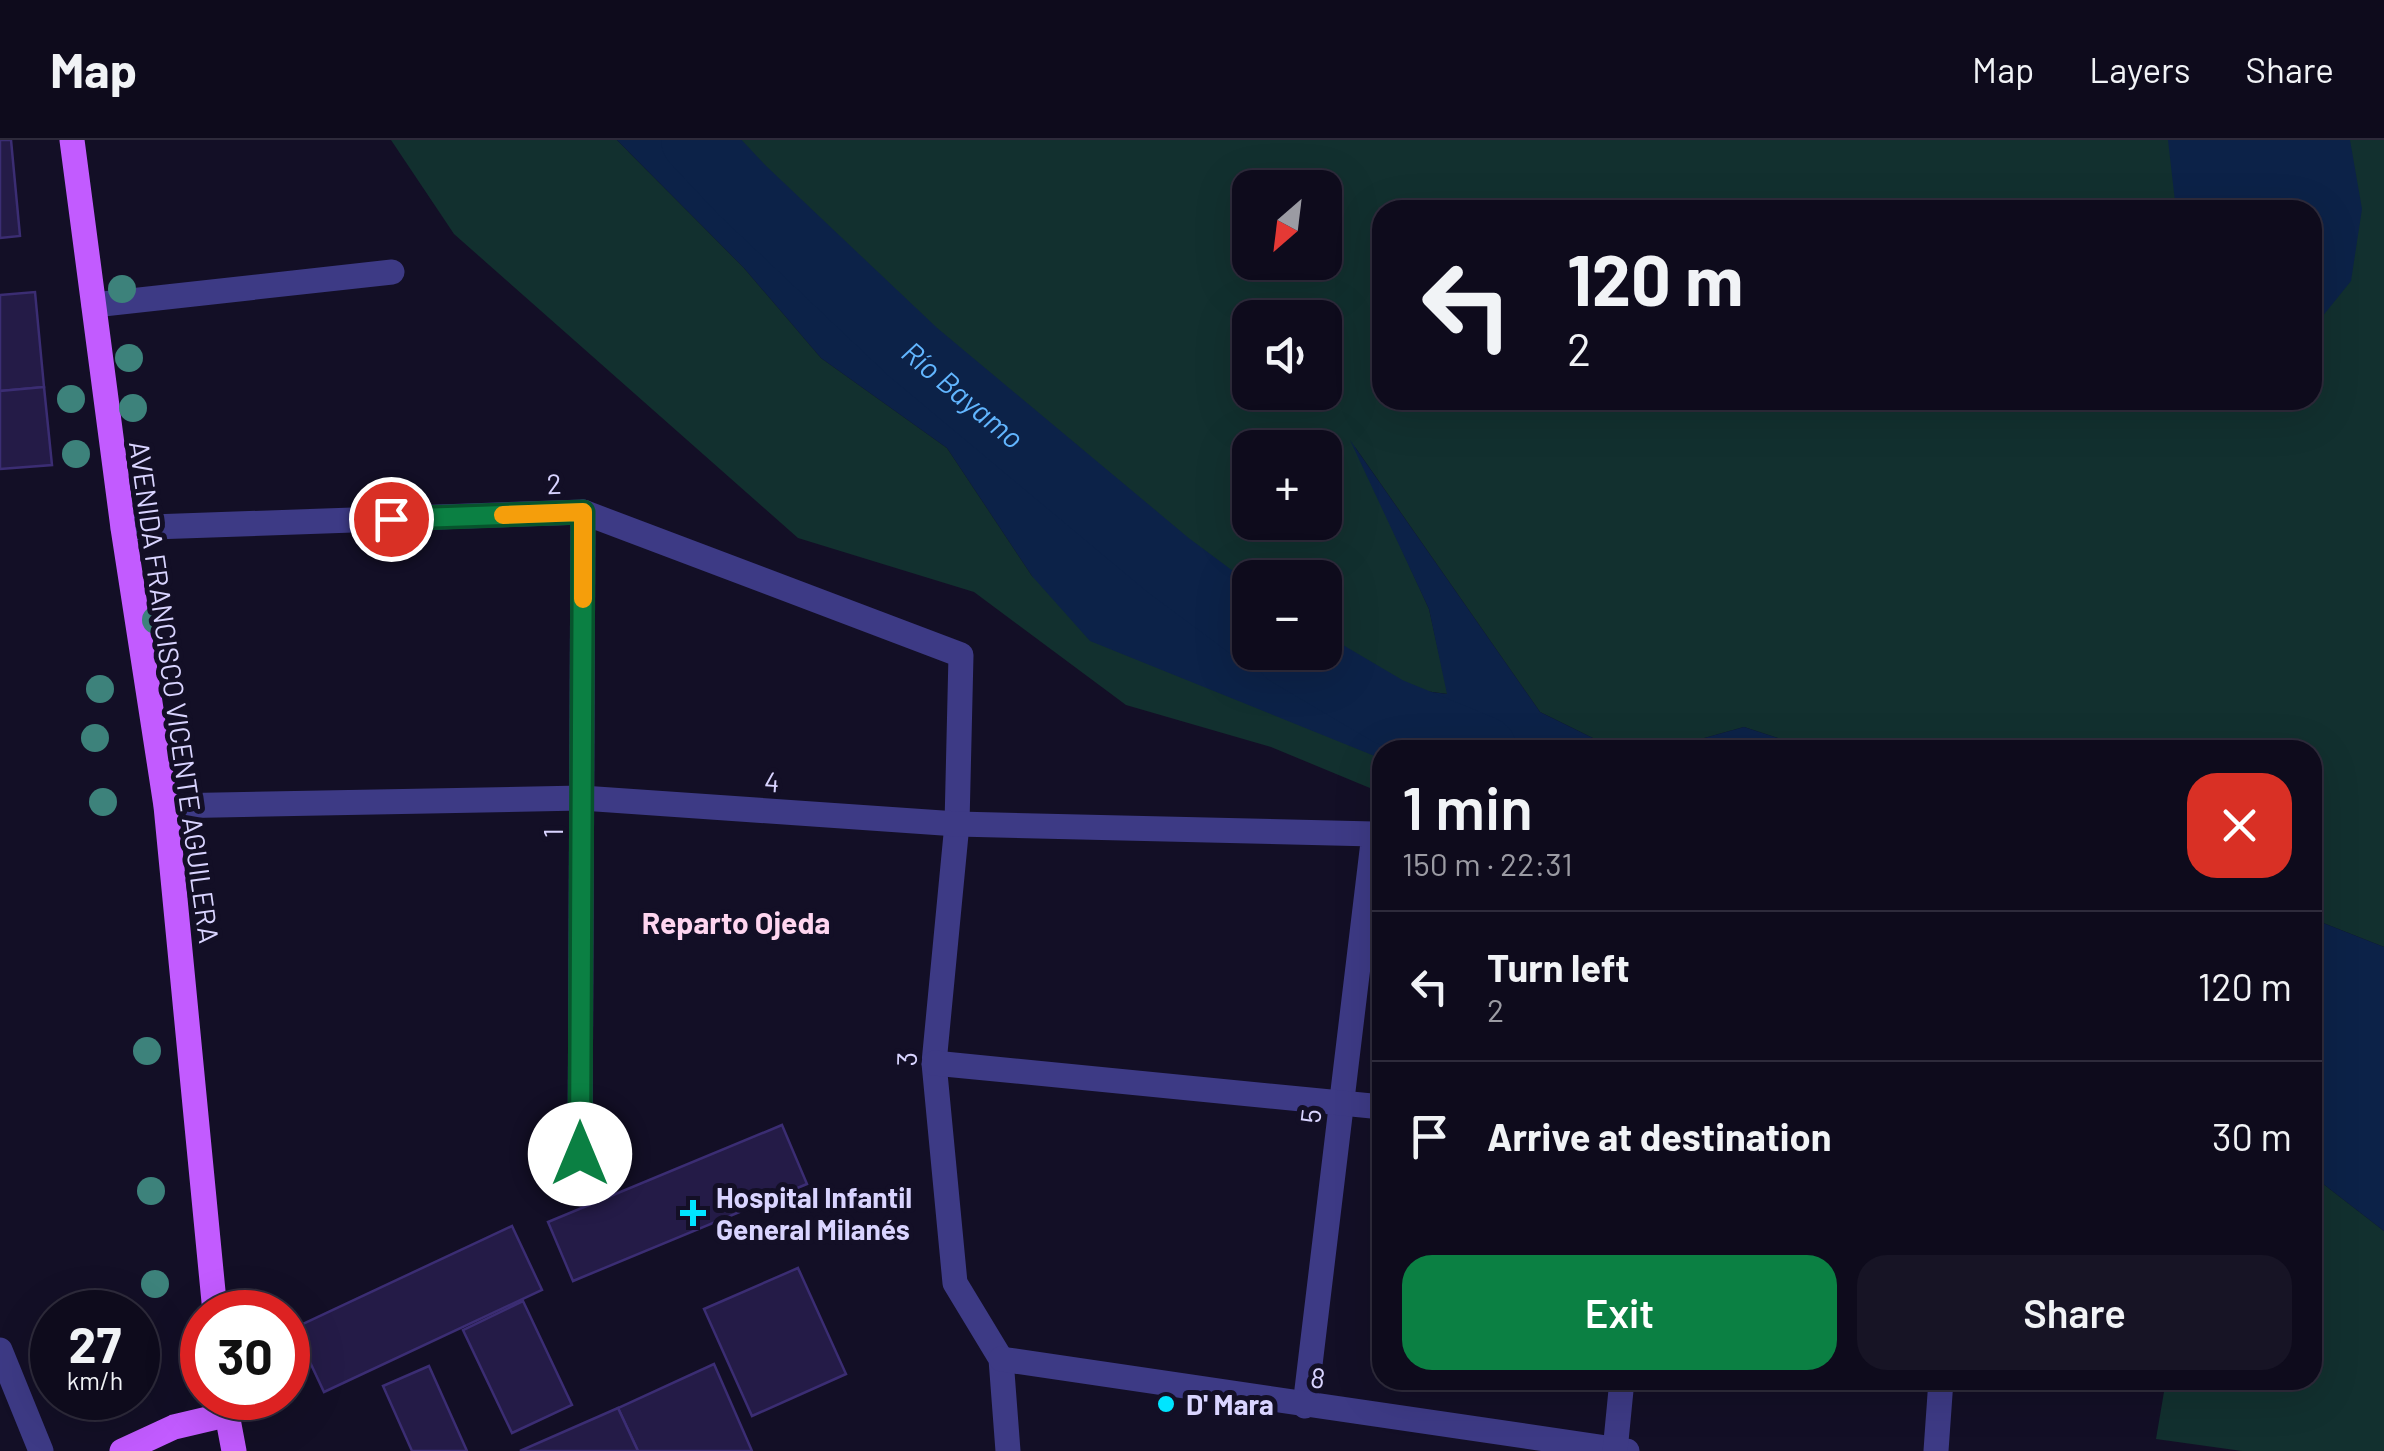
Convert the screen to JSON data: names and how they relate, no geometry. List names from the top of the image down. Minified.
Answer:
{"streets":{"main road":["AVENIDA FRANCISCO VICENTE AGUILERA"],"street":["2","4","1","3","5","8"]},"crossings":[["2","AVENIDA FRANCISCO VICENTE AGUILERA"],["2","1"],["2","3"],["AVENIDA FRANCISCO VICENTE AGUILERA","4"],["4","1"],["4","3"],["3","8"],["5","8"]],"districts":["Reparto Ojeda"],"water":["Río Bayamo"],"places":{"health":["Hospital Infantil General Milanés"],"other":["D' Mara"]},"north":"bottom left","page":{"header":"Map","nav":["Map","Layers","Share"],"map_buttons":["+","−"],"turn":["120 m","2"],"heading":["1 min","150 m · 22:31"],"list":[{"name":"Turn left","note":"2","value":"120 m"},{"name":"Arrive at destination","value":"30 m"}],"buttons":["Exit","Share"],"speed":"27 km/h","limit":"30"}}
